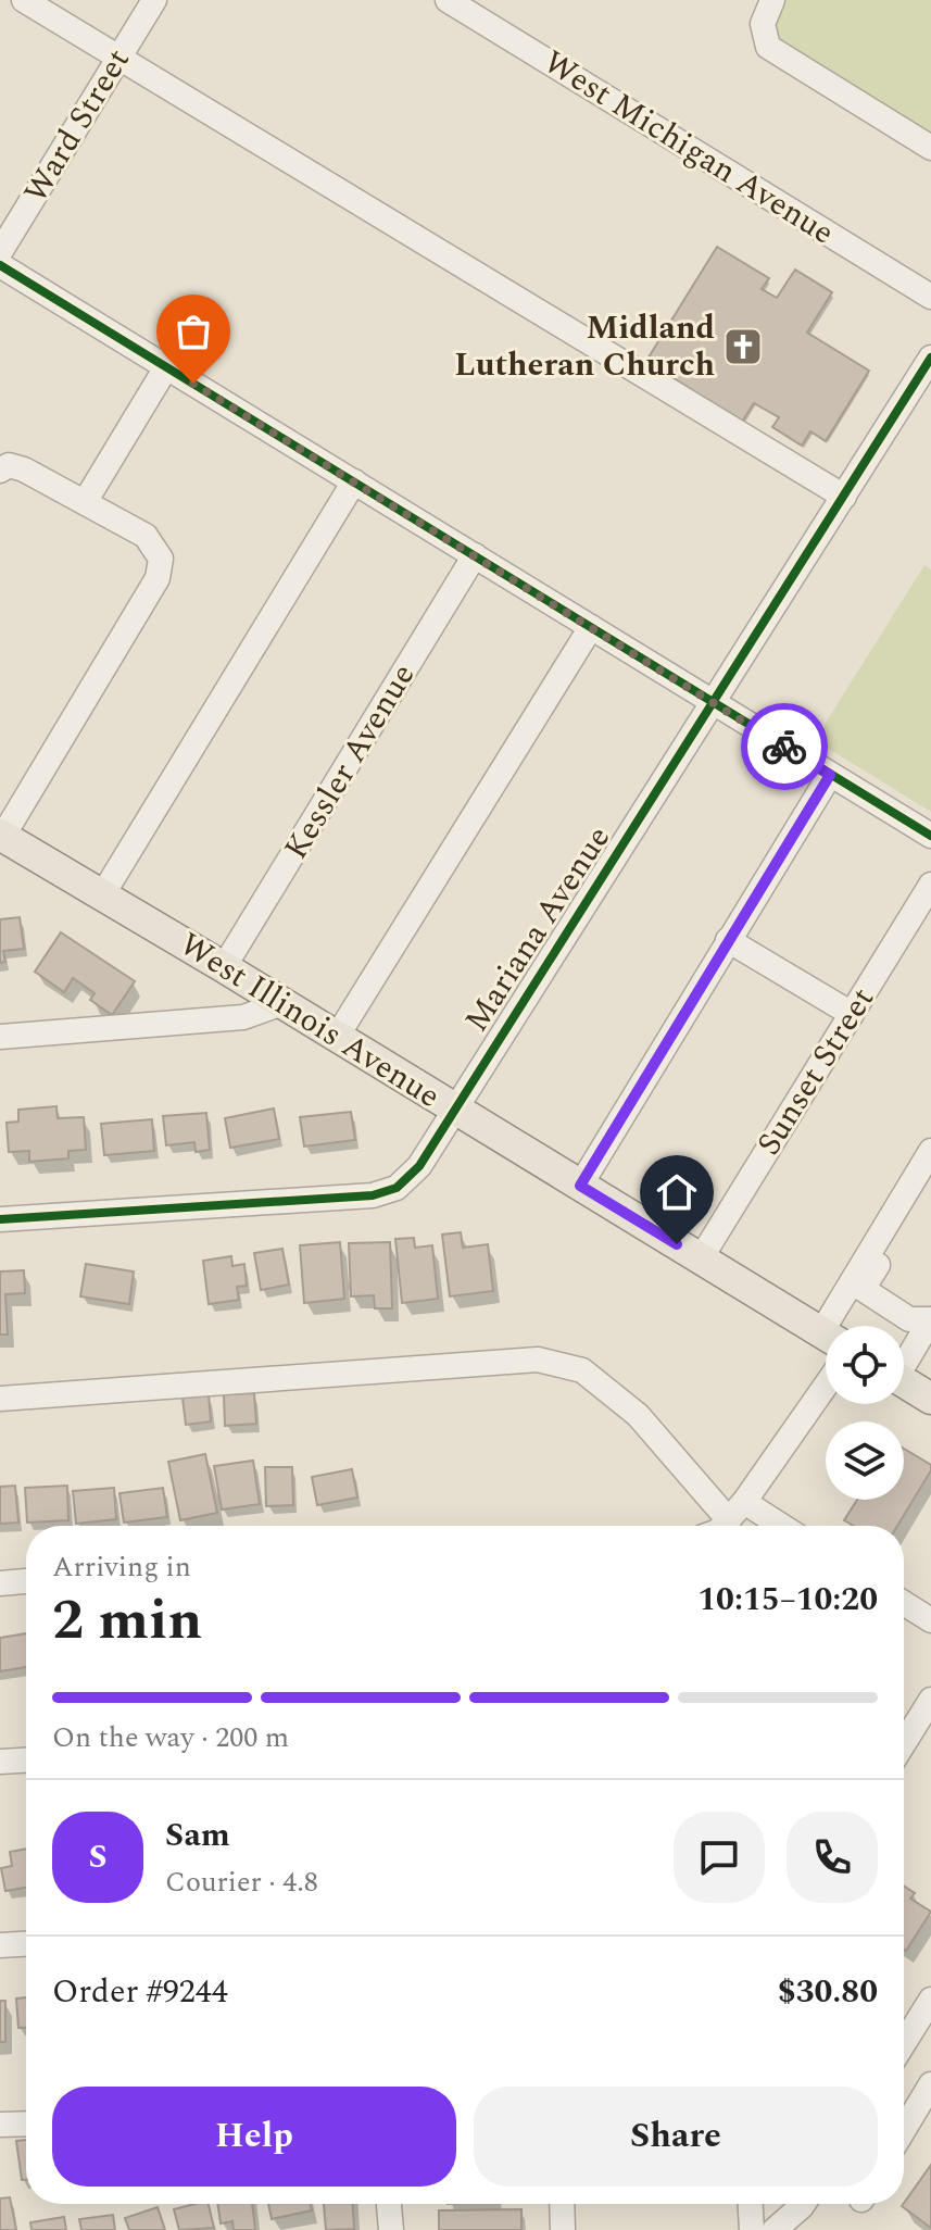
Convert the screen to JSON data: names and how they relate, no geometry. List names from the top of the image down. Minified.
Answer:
{"streets":{"main road":["West Illinois Avenue"],"street":["Ward Street","West Michigan Avenue","Kessler Avenue","Mariana Avenue","Sunset Street"]},"crossings":[["Kessler Avenue","West Illinois Avenue"],["Mariana Avenue","West Illinois Avenue"],["West Illinois Avenue","Sunset Street"]],"places":{"church":["Midland Lutheran Church"]},"page":{"heading":["2 min","Arriving in","10:15–10:20"],"panel":["Sam","Courier · 4.8","Order #9244","$30.80"],"bar":"On the way · 200 m","round":"S","buttons":["Help","Share"]}}
